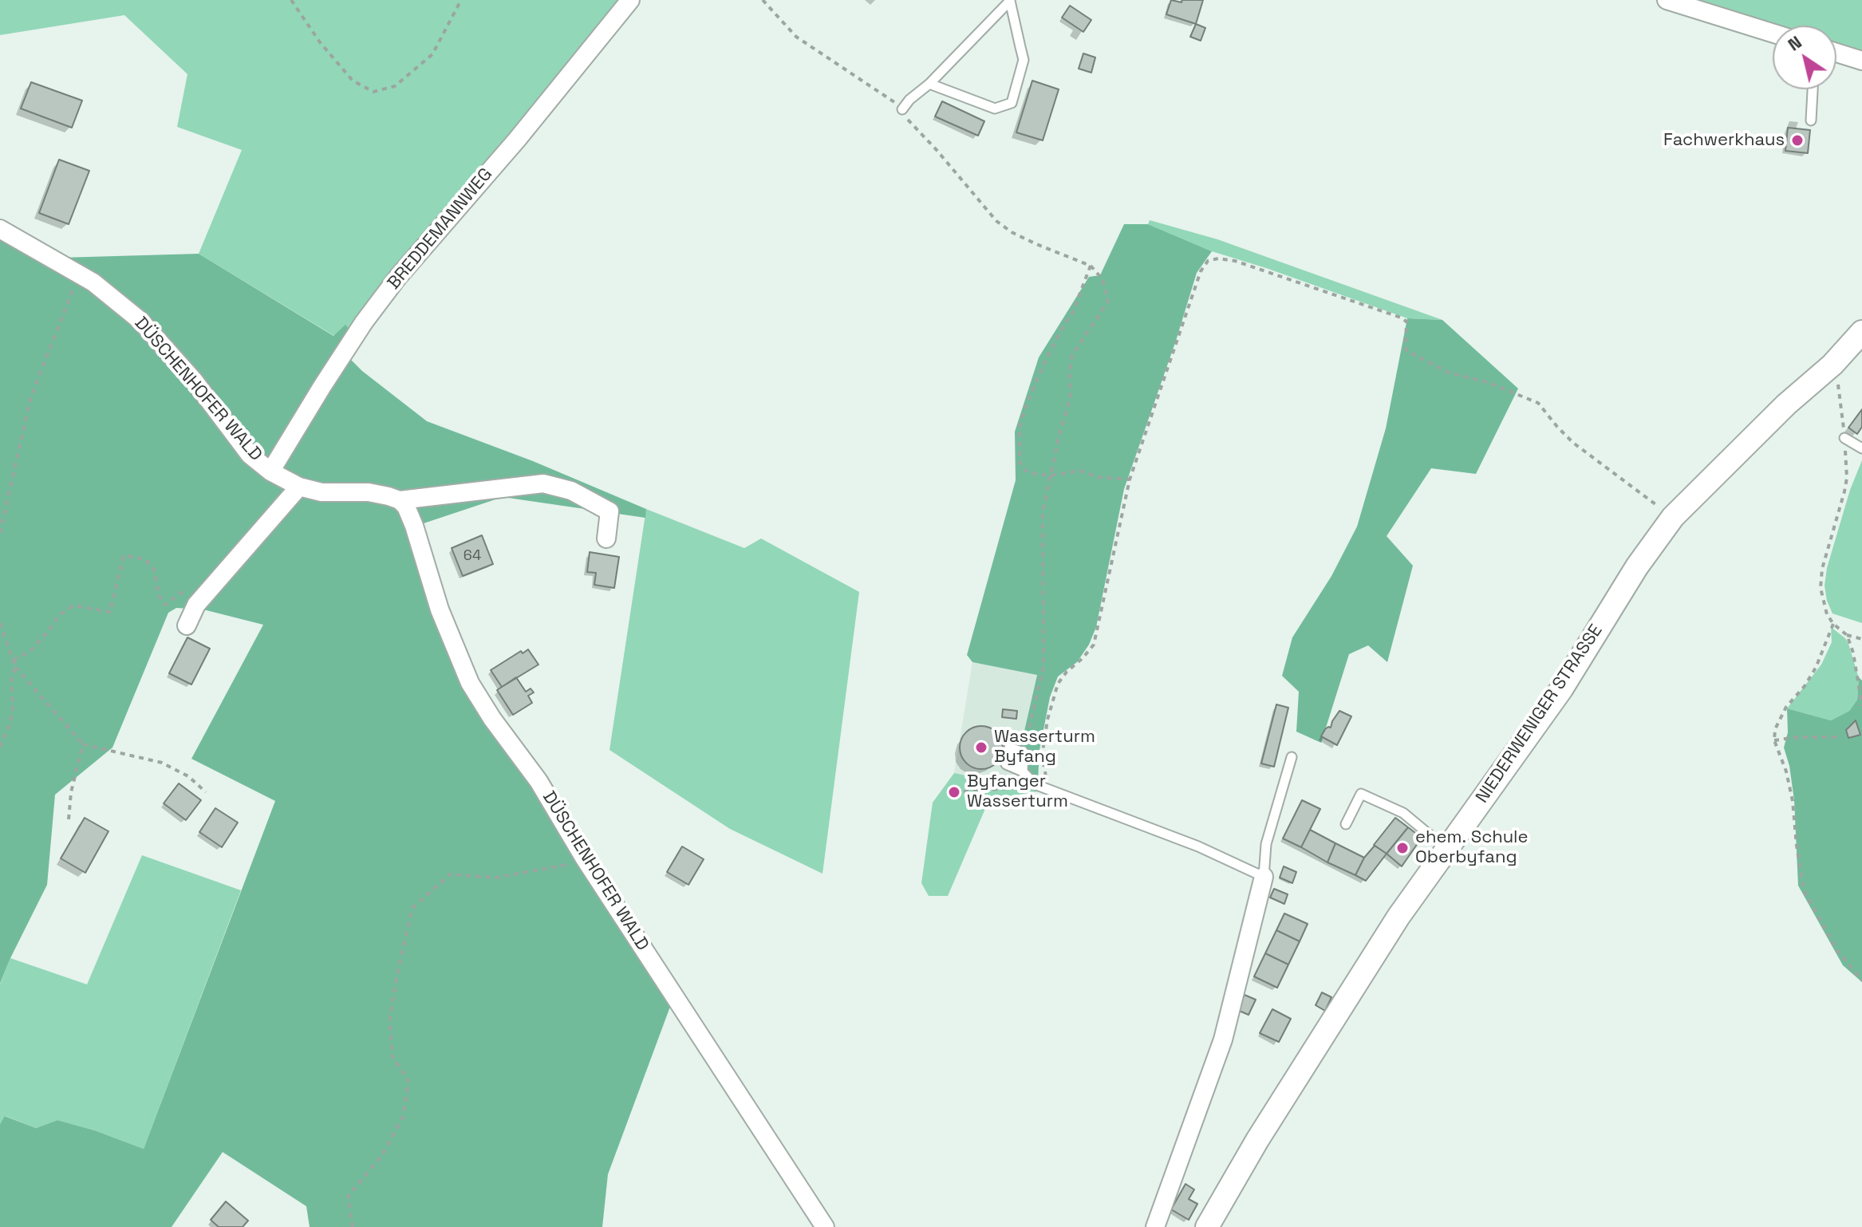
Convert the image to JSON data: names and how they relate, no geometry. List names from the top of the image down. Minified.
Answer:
{"streets":{"street":["BREDDEMANNWEG","DÜSCHENHOFER WALD","NIEDERWENIGER STRASSE"]},"crossings":[["BREDDEMANNWEG","DÜSCHENHOFER WALD"]],"places":["Fachwerkhaus","Wasserturm Byfang","Byfanger Wasserturm","ehem. Schule Oberbyfang"],"house_numbers":["64"],"north":"top left"}
